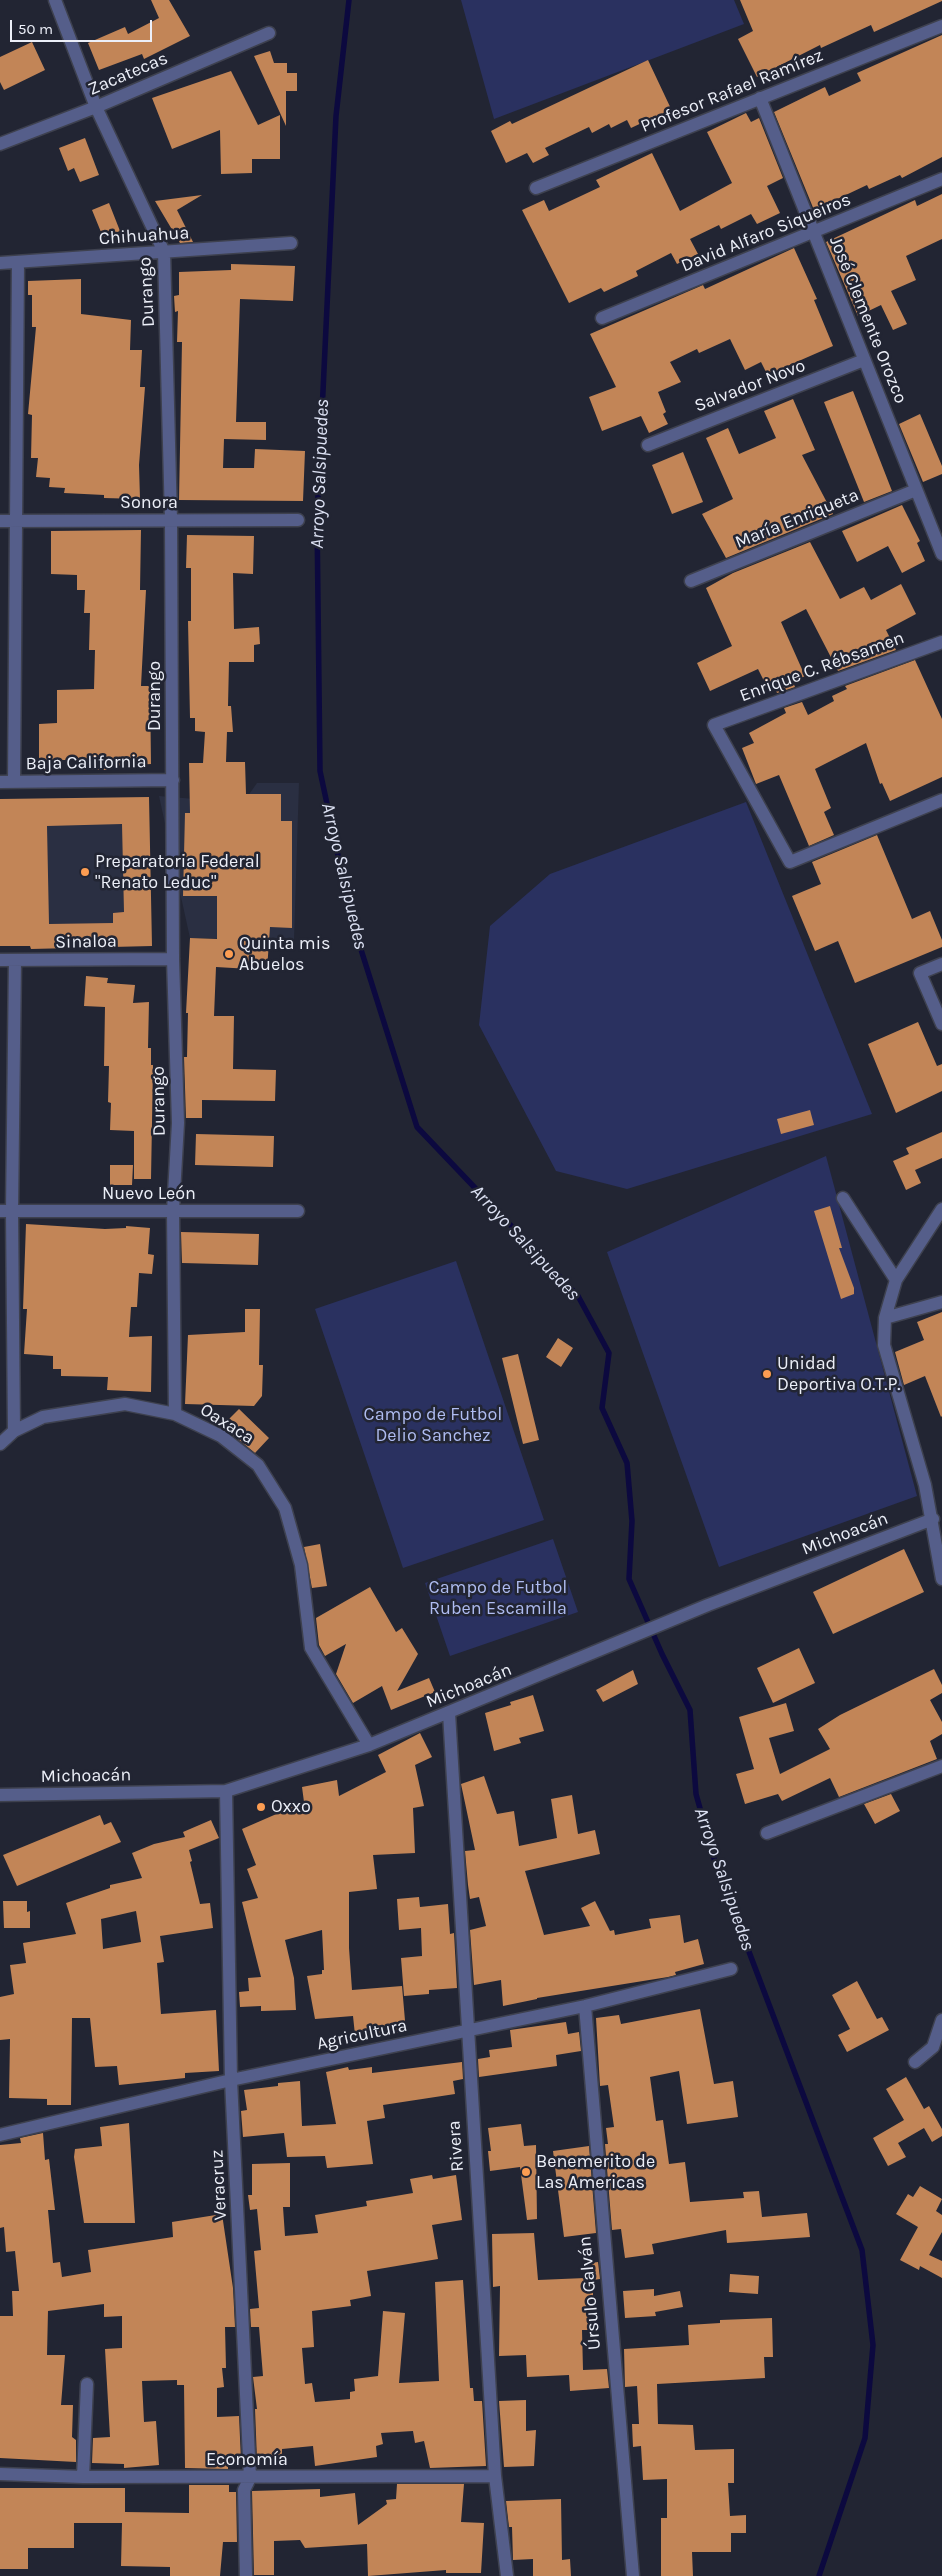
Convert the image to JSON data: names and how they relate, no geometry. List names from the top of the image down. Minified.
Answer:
{"streets":{"street":["Zacatecas","Profesor Rafael Ramírez","David Alfaro Siqueiros","Chihuahua","Durango","José Clemente Orozco","Salvador Novo","Sonora","María Enriqueta","Enrique C. Rébsamen","Baja California","Sinaloa","Nuevo León","Oaxaca","Michoacán","Agricultura","Rivera","Veracruz","Úrsulo Galván","Economía"]},"crossings":[["Zacatecas","Durango"],["Profesor Rafael Ramírez","José Clemente Orozco"],["David Alfaro Siqueiros","José Clemente Orozco"],["Chihuahua","Durango"],["Durango","Sonora"],["Durango","Baja California"],["Durango","Sinaloa"],["Durango","Nuevo León"],["Durango","Oaxaca"],["José Clemente Orozco","Salvador Novo"],["José Clemente Orozco","María Enriqueta"],["Oaxaca","Michoacán"],["Michoacán","Rivera"],["Michoacán","Veracruz"],["Agricultura","Rivera"],["Agricultura","Veracruz"],["Agricultura","Úrsulo Galván"],["Rivera","Economía"],["Veracruz","Economía"]],"water":["Arroyo Salsipuedes"],"parks":["Campo de Futbol Delio Sanchez","Campo de Futbol Ruben Escamilla"],"places":["Preparatoria Federal \"Renato Leduc\"","Quinta mis Abuelos","Unidad Deportiva O.T.P.","Oxxo","Benemerito de Las Americas"],"scale_bar":"50 m"}
